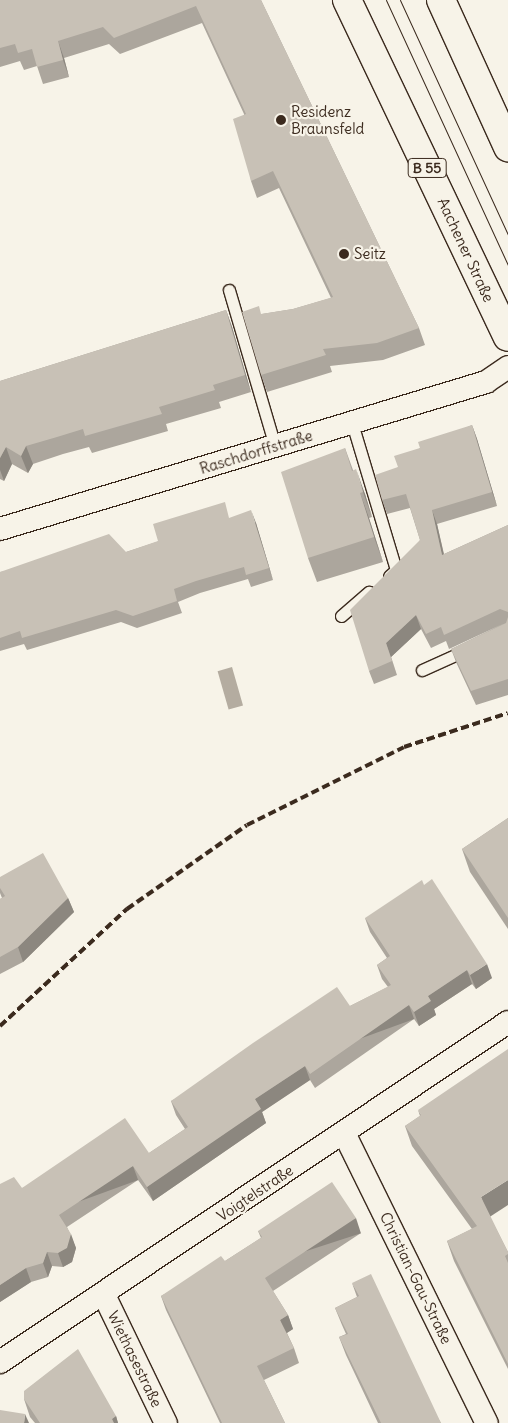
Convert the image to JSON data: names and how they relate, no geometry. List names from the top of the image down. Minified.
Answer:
{"streets":{"main road":["B 55","Aachener Straße"],"street":["Raschdorffstraße","Voigtelstraße","Christian-Gau-Straße","Wiethasestraße"]},"crossings":[["Voigtelstraße","Christian-Gau-Straße"],["Voigtelstraße","Wiethasestraße"]],"places":["Residenz Braunsfeld","Seitz"]}
